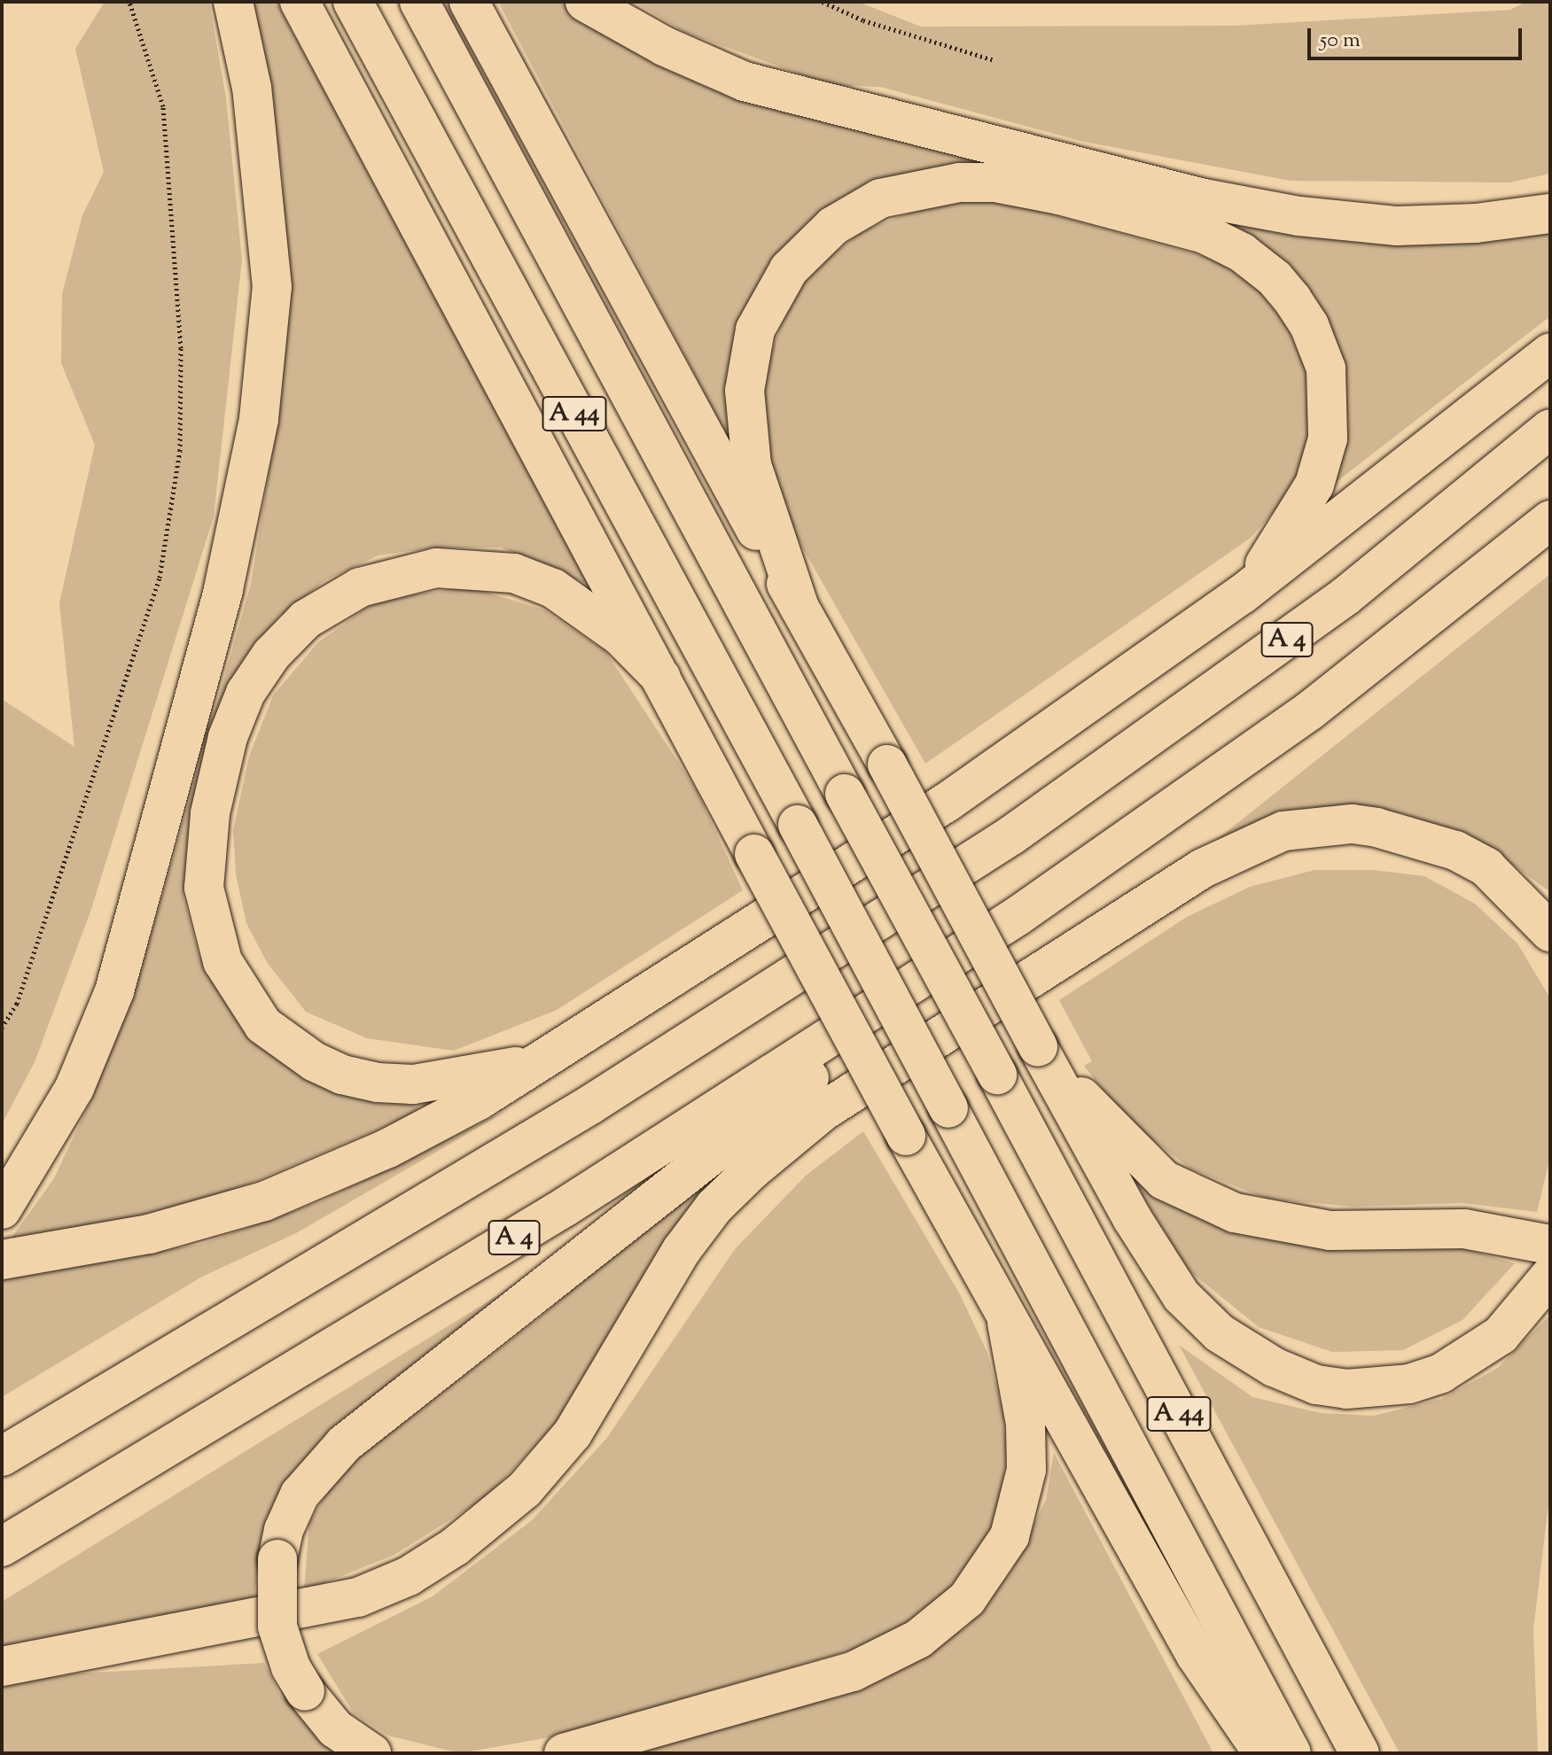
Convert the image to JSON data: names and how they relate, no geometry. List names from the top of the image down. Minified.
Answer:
{"streets":{"highway":["A 44","A 4"]},"scale_bar":"50 m"}
